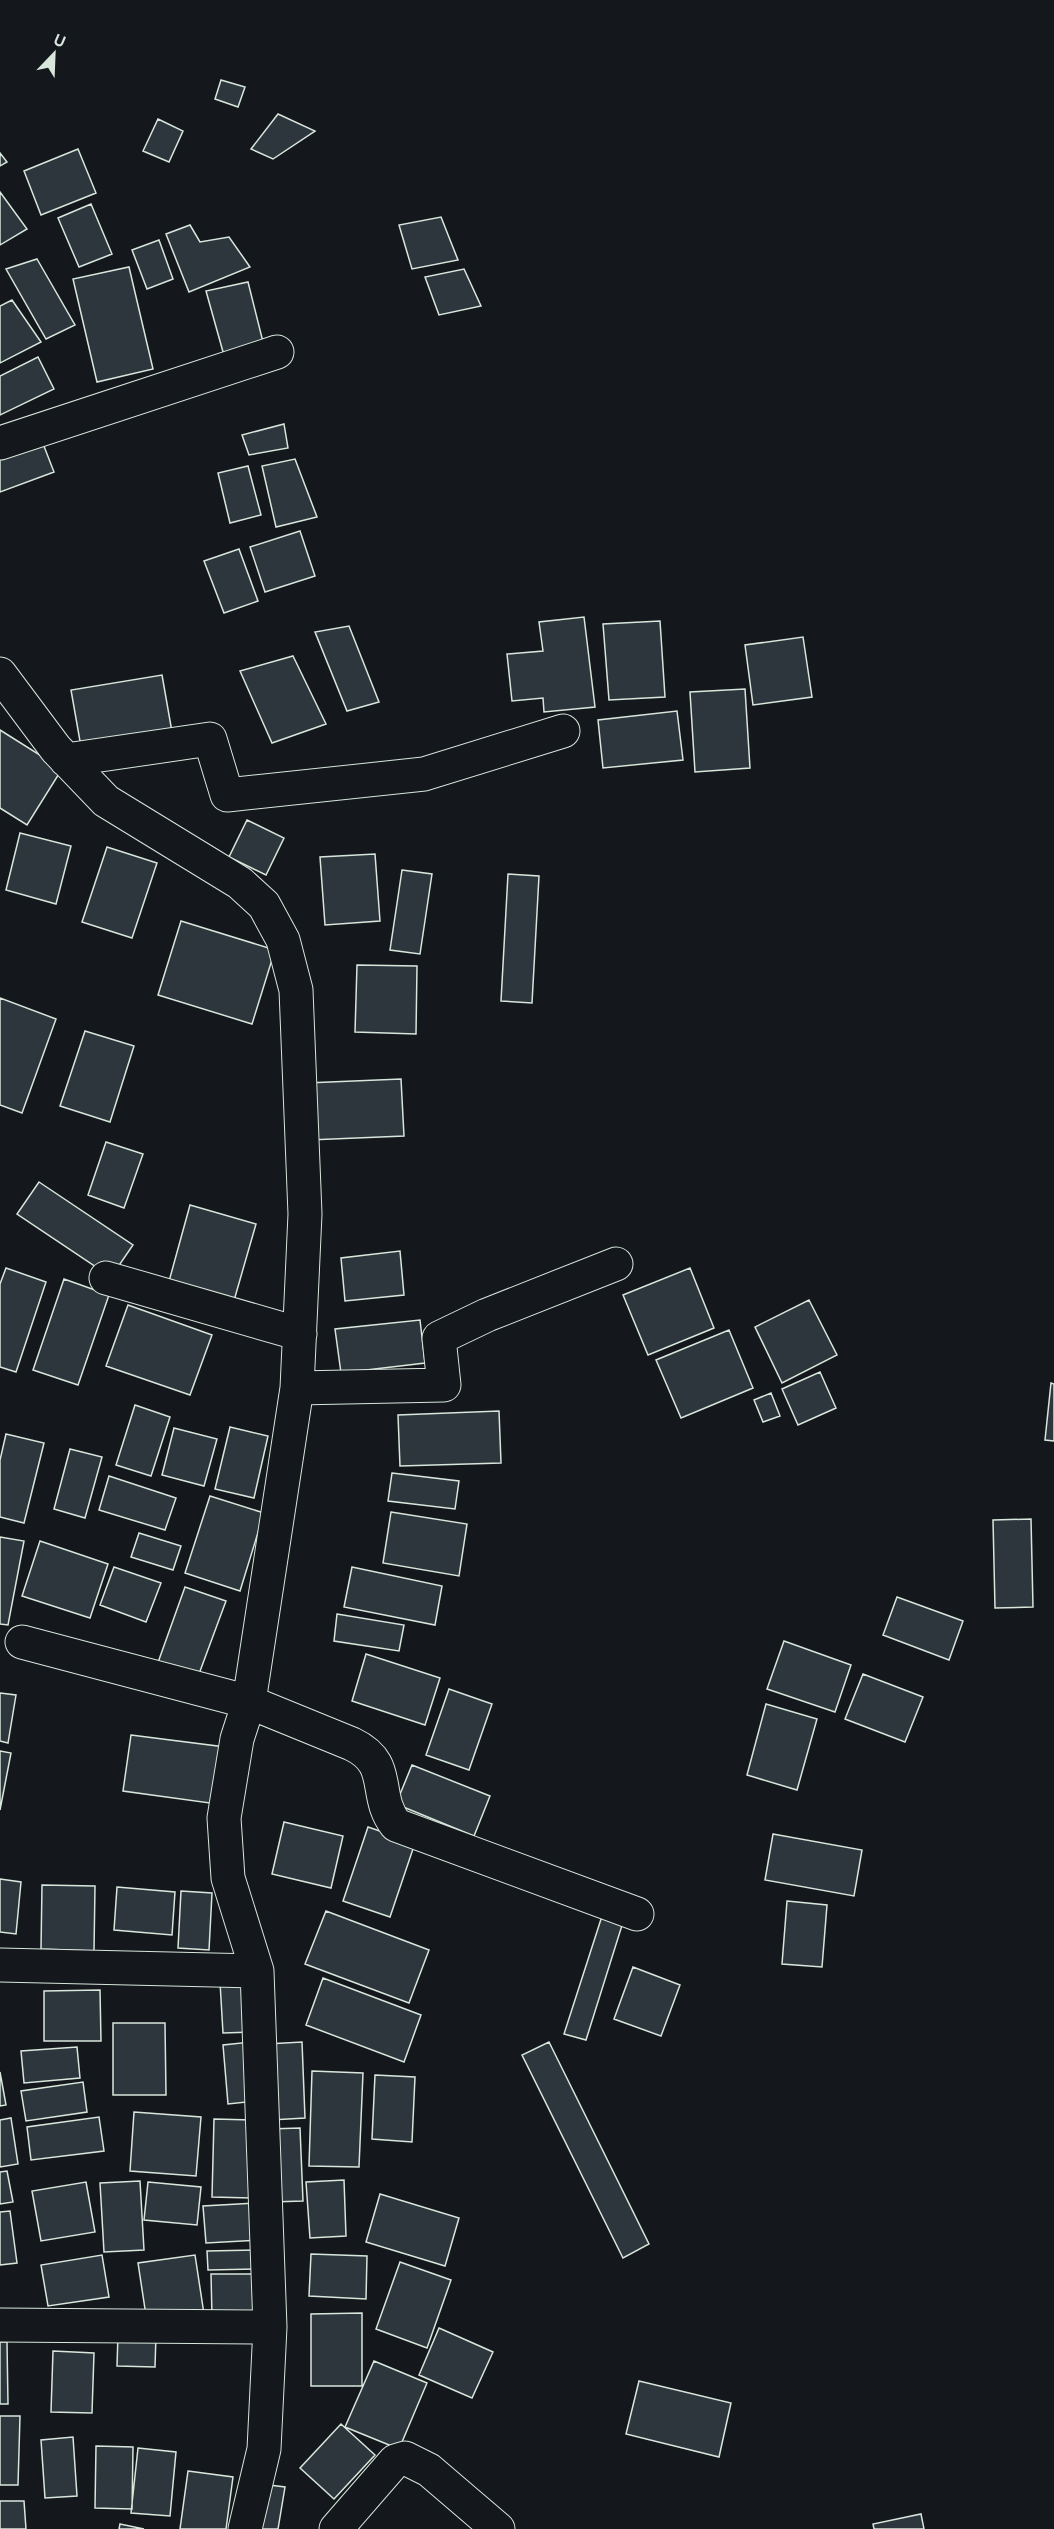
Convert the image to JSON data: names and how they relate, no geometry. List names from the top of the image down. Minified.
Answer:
{"north":"top right"}
